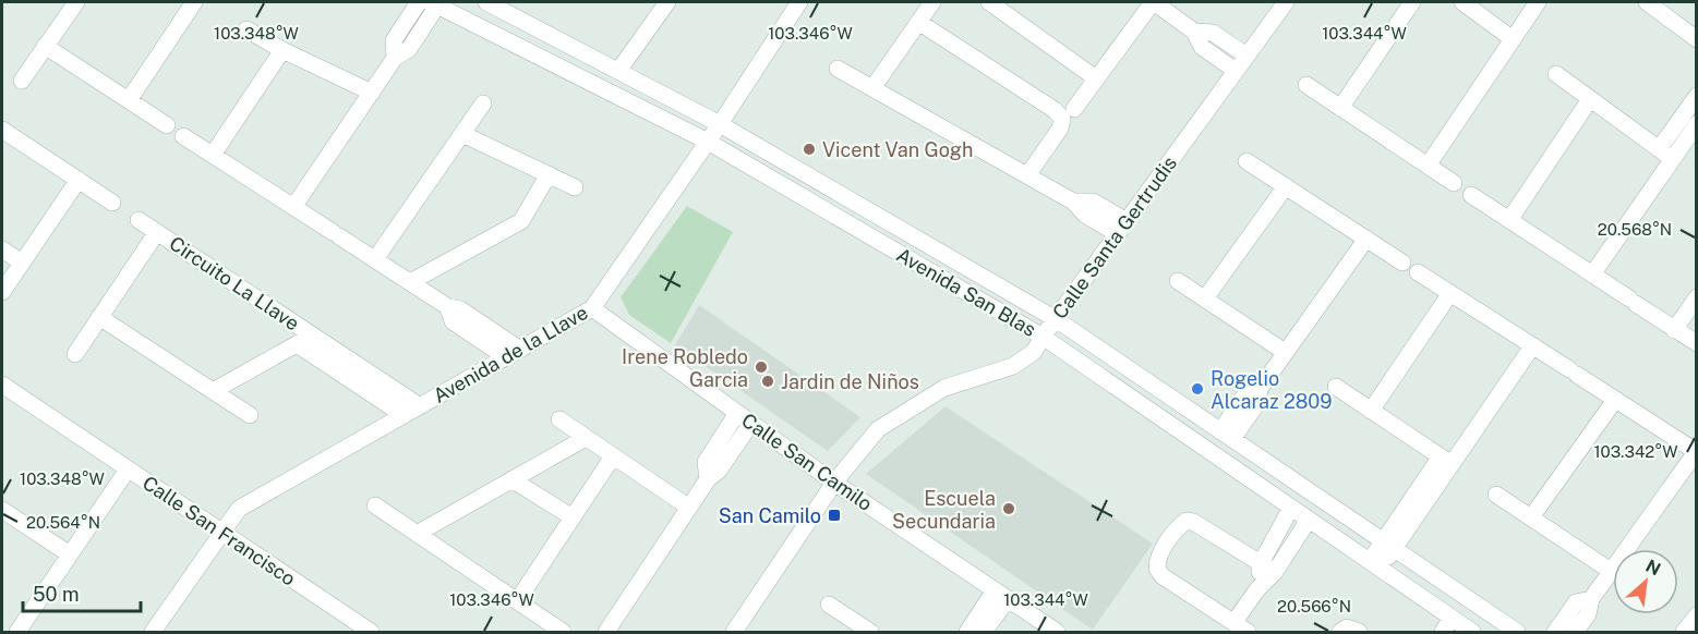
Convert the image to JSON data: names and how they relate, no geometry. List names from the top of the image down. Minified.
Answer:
{"streets":{"street":["Calle Santa Gertrudis","Circuito La Llave","Avenida San Blas","Avenida de la Llave","Calle San Camilo","Calle San Francisco"]},"crossings":[["Calle Santa Gertrudis","Avenida San Blas"],["Calle Santa Gertrudis","Calle San Camilo"],["Circuito La Llave","Avenida de la Llave"],["Avenida San Blas","Avenida de la Llave"],["Avenida de la Llave","Calle San Camilo"],["Avenida de la Llave","Calle San Francisco"]],"places":{"other":["Vicent Van Gogh","Irene Robledo Garcia","Jardin de Niños","Rogelio Alcaraz 2809","Escuela Secundaria"],"transit":["San Camilo"]},"scale_bar":"50 m","north":"top right","coordinates":["103.348°W","103.346°W","103.344°W","20.568°N","103.342°W","20.564°N","20.566°N"]}
